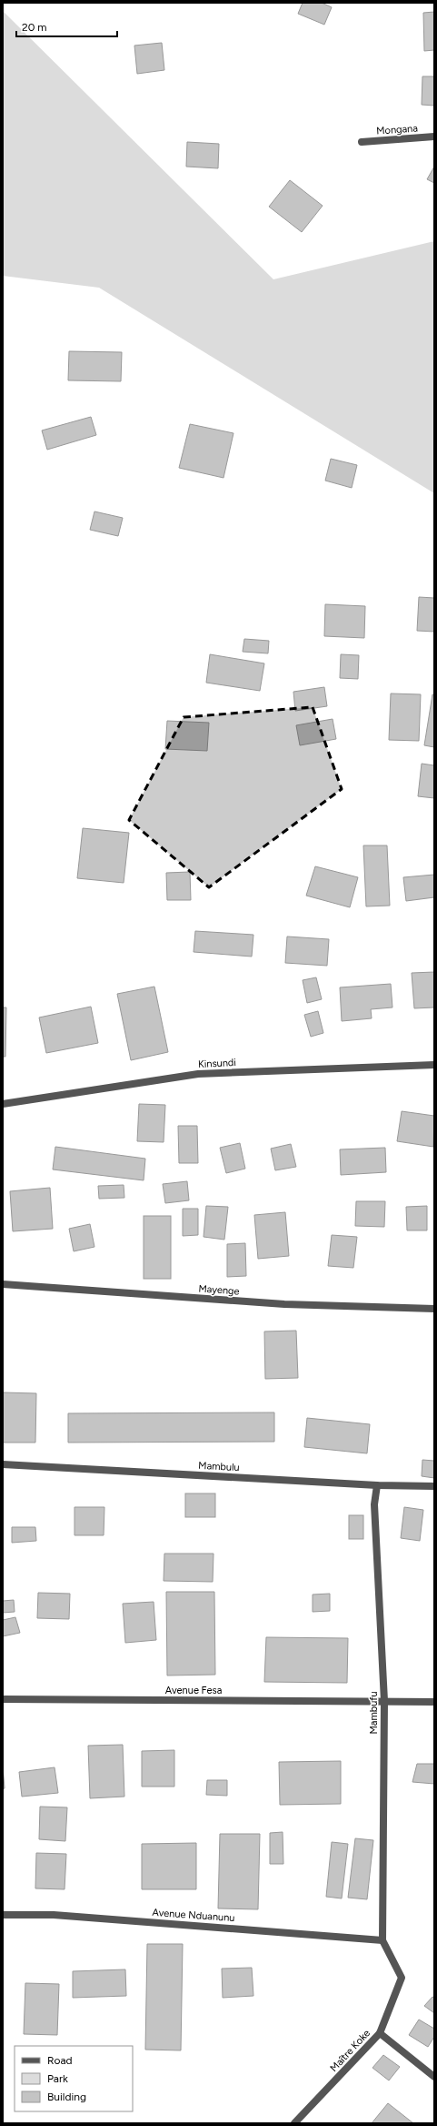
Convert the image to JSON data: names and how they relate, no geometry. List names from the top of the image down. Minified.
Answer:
{"streets":{"street":["Mongana","Kinsundi","Mayenge","Mambulu","Avenue Fesa","Mambufu","Avenue Nduanunu","Maître Koke"]},"crossings":[["Mambulu","Mambufu"],["Avenue Fesa","Mambufu"],["Mambufu","Avenue Nduanunu"],["Mambufu","Maître Koke"],["Avenue Nduanunu","Maître Koke"]],"legend":["Road","Park","Building"],"scale_bar":"20 m"}
